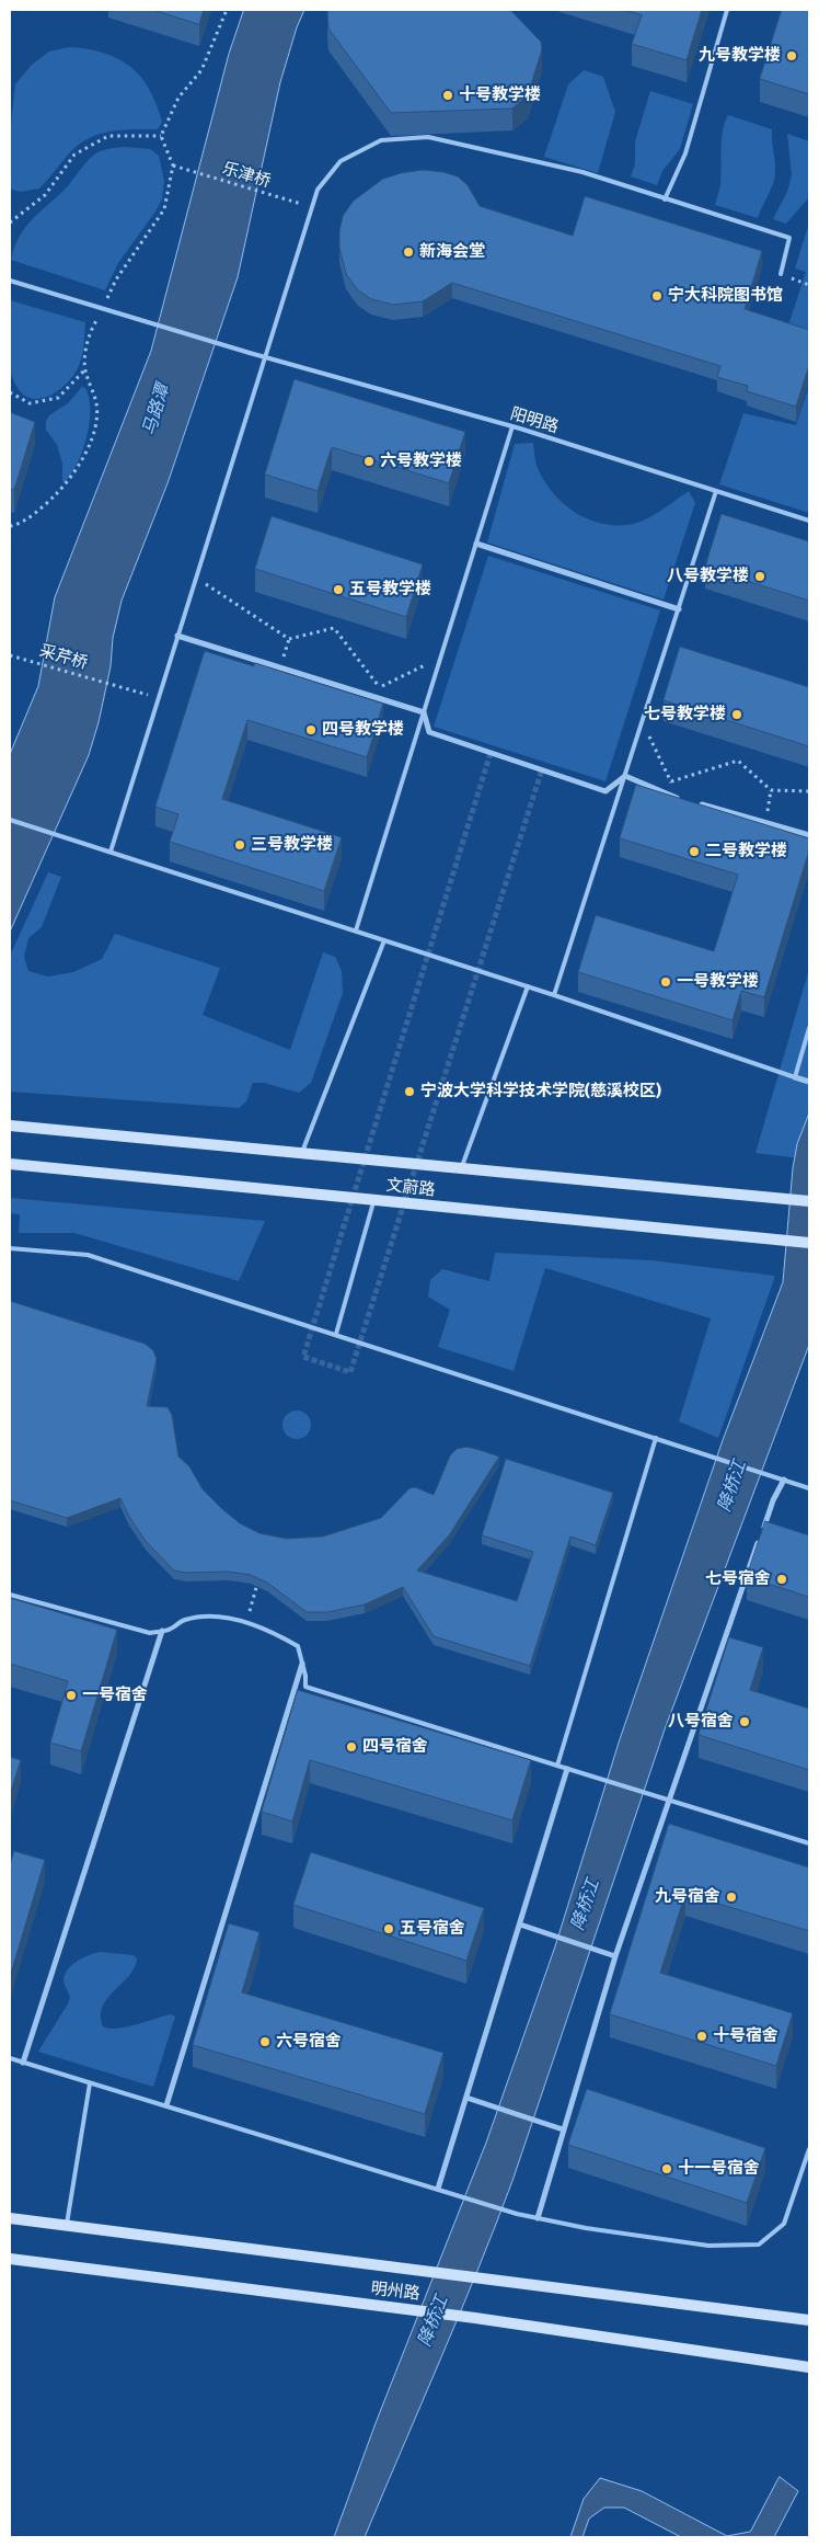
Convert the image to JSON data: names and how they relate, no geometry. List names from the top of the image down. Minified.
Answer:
{"streets":{"main road":["文蔚路","明州路"],"lane":["阳明路"],"path":["乐津桥","采芹桥"]},"water":["马路潭","降桥江"],"places":["九号教学楼","十号教学楼","新海会堂","宁大科院图书馆","六号教学楼","八号教学楼","五号教学楼","七号教学楼","四号教学楼","三号教学楼","二号教学楼","一号教学楼","宁波大学科学技术学院(慈溪校区)","七号宿舍","一号宿舍","八号宿舍","四号宿舍","九号宿舍","五号宿舍","十号宿舍","六号宿舍","十一号宿舍"]}
